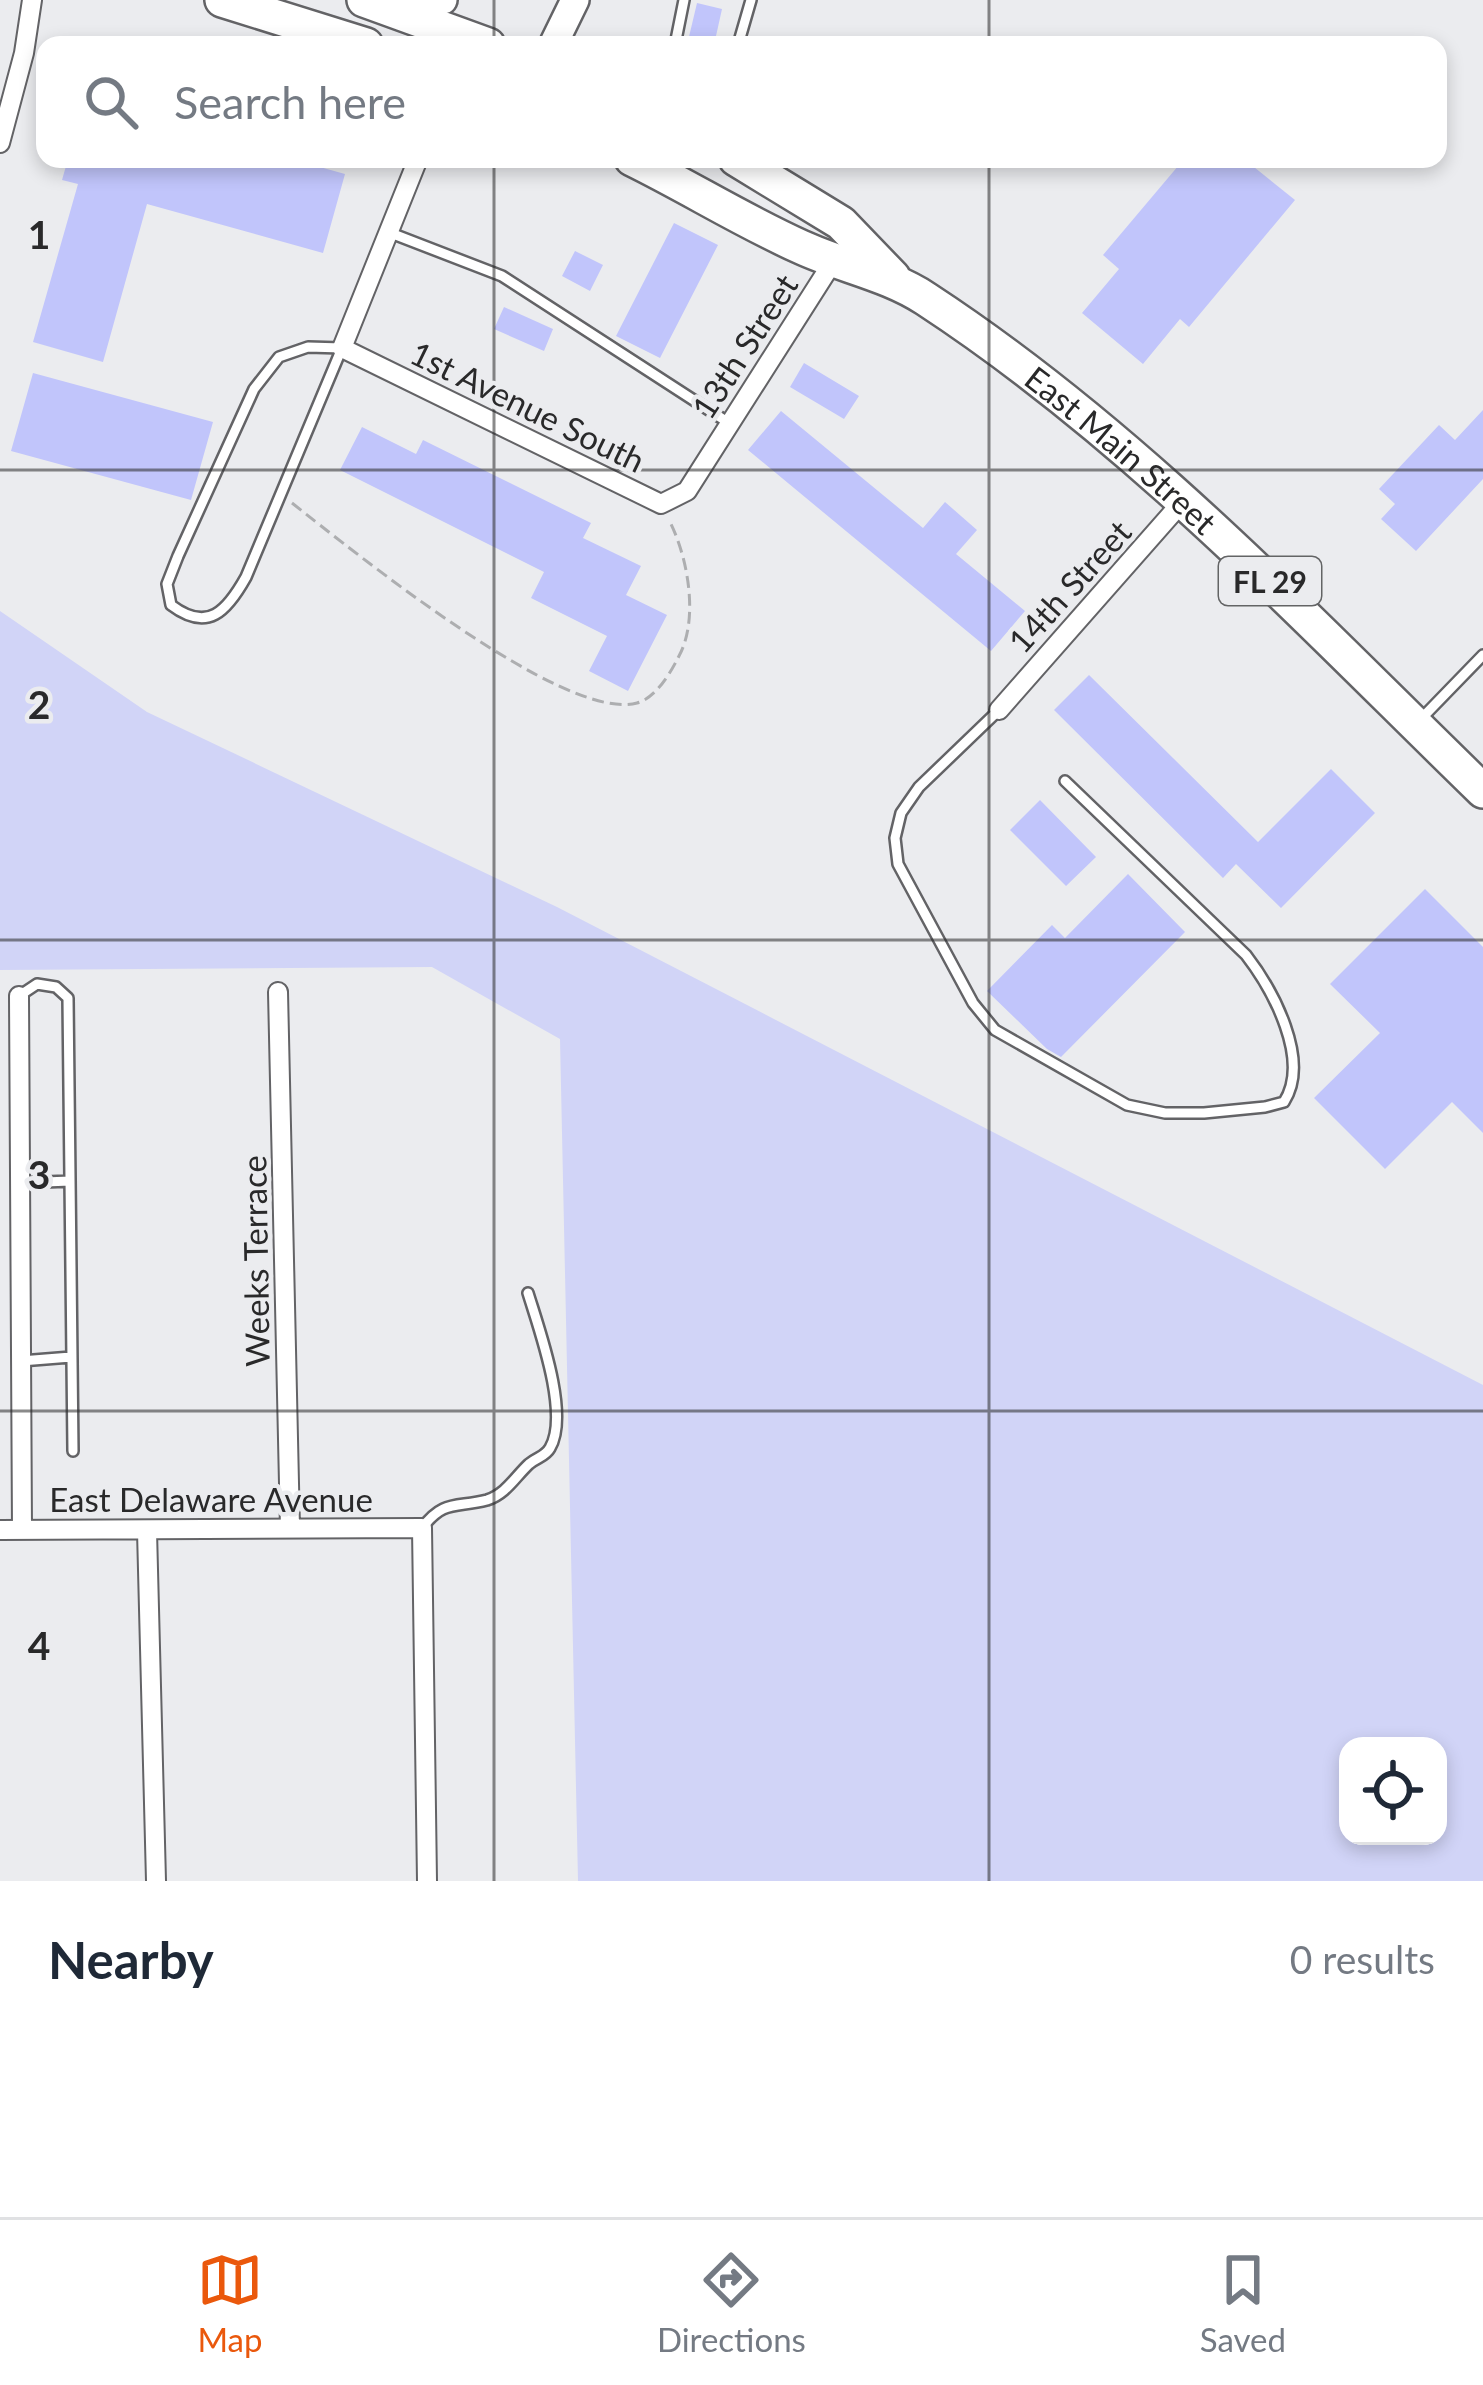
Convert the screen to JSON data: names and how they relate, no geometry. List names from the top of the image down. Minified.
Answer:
{"streets":{"highway":["East Main Street","FL 29"],"street":["13th Street","1st Avenue South","14th Street","Weeks Terrace","East Delaware Avenue"]},"crossings":[["13th Street","1st Avenue South"],["13th Street","East Main Street"],["East Main Street","14th Street"],["Weeks Terrace","East Delaware Avenue"]],"page":{"search":"Search here","heading":["Nearby","0 results"],"nav":["Map","Directions","Saved"]},"grid":{"rows":["1","2","3","4"]}}
